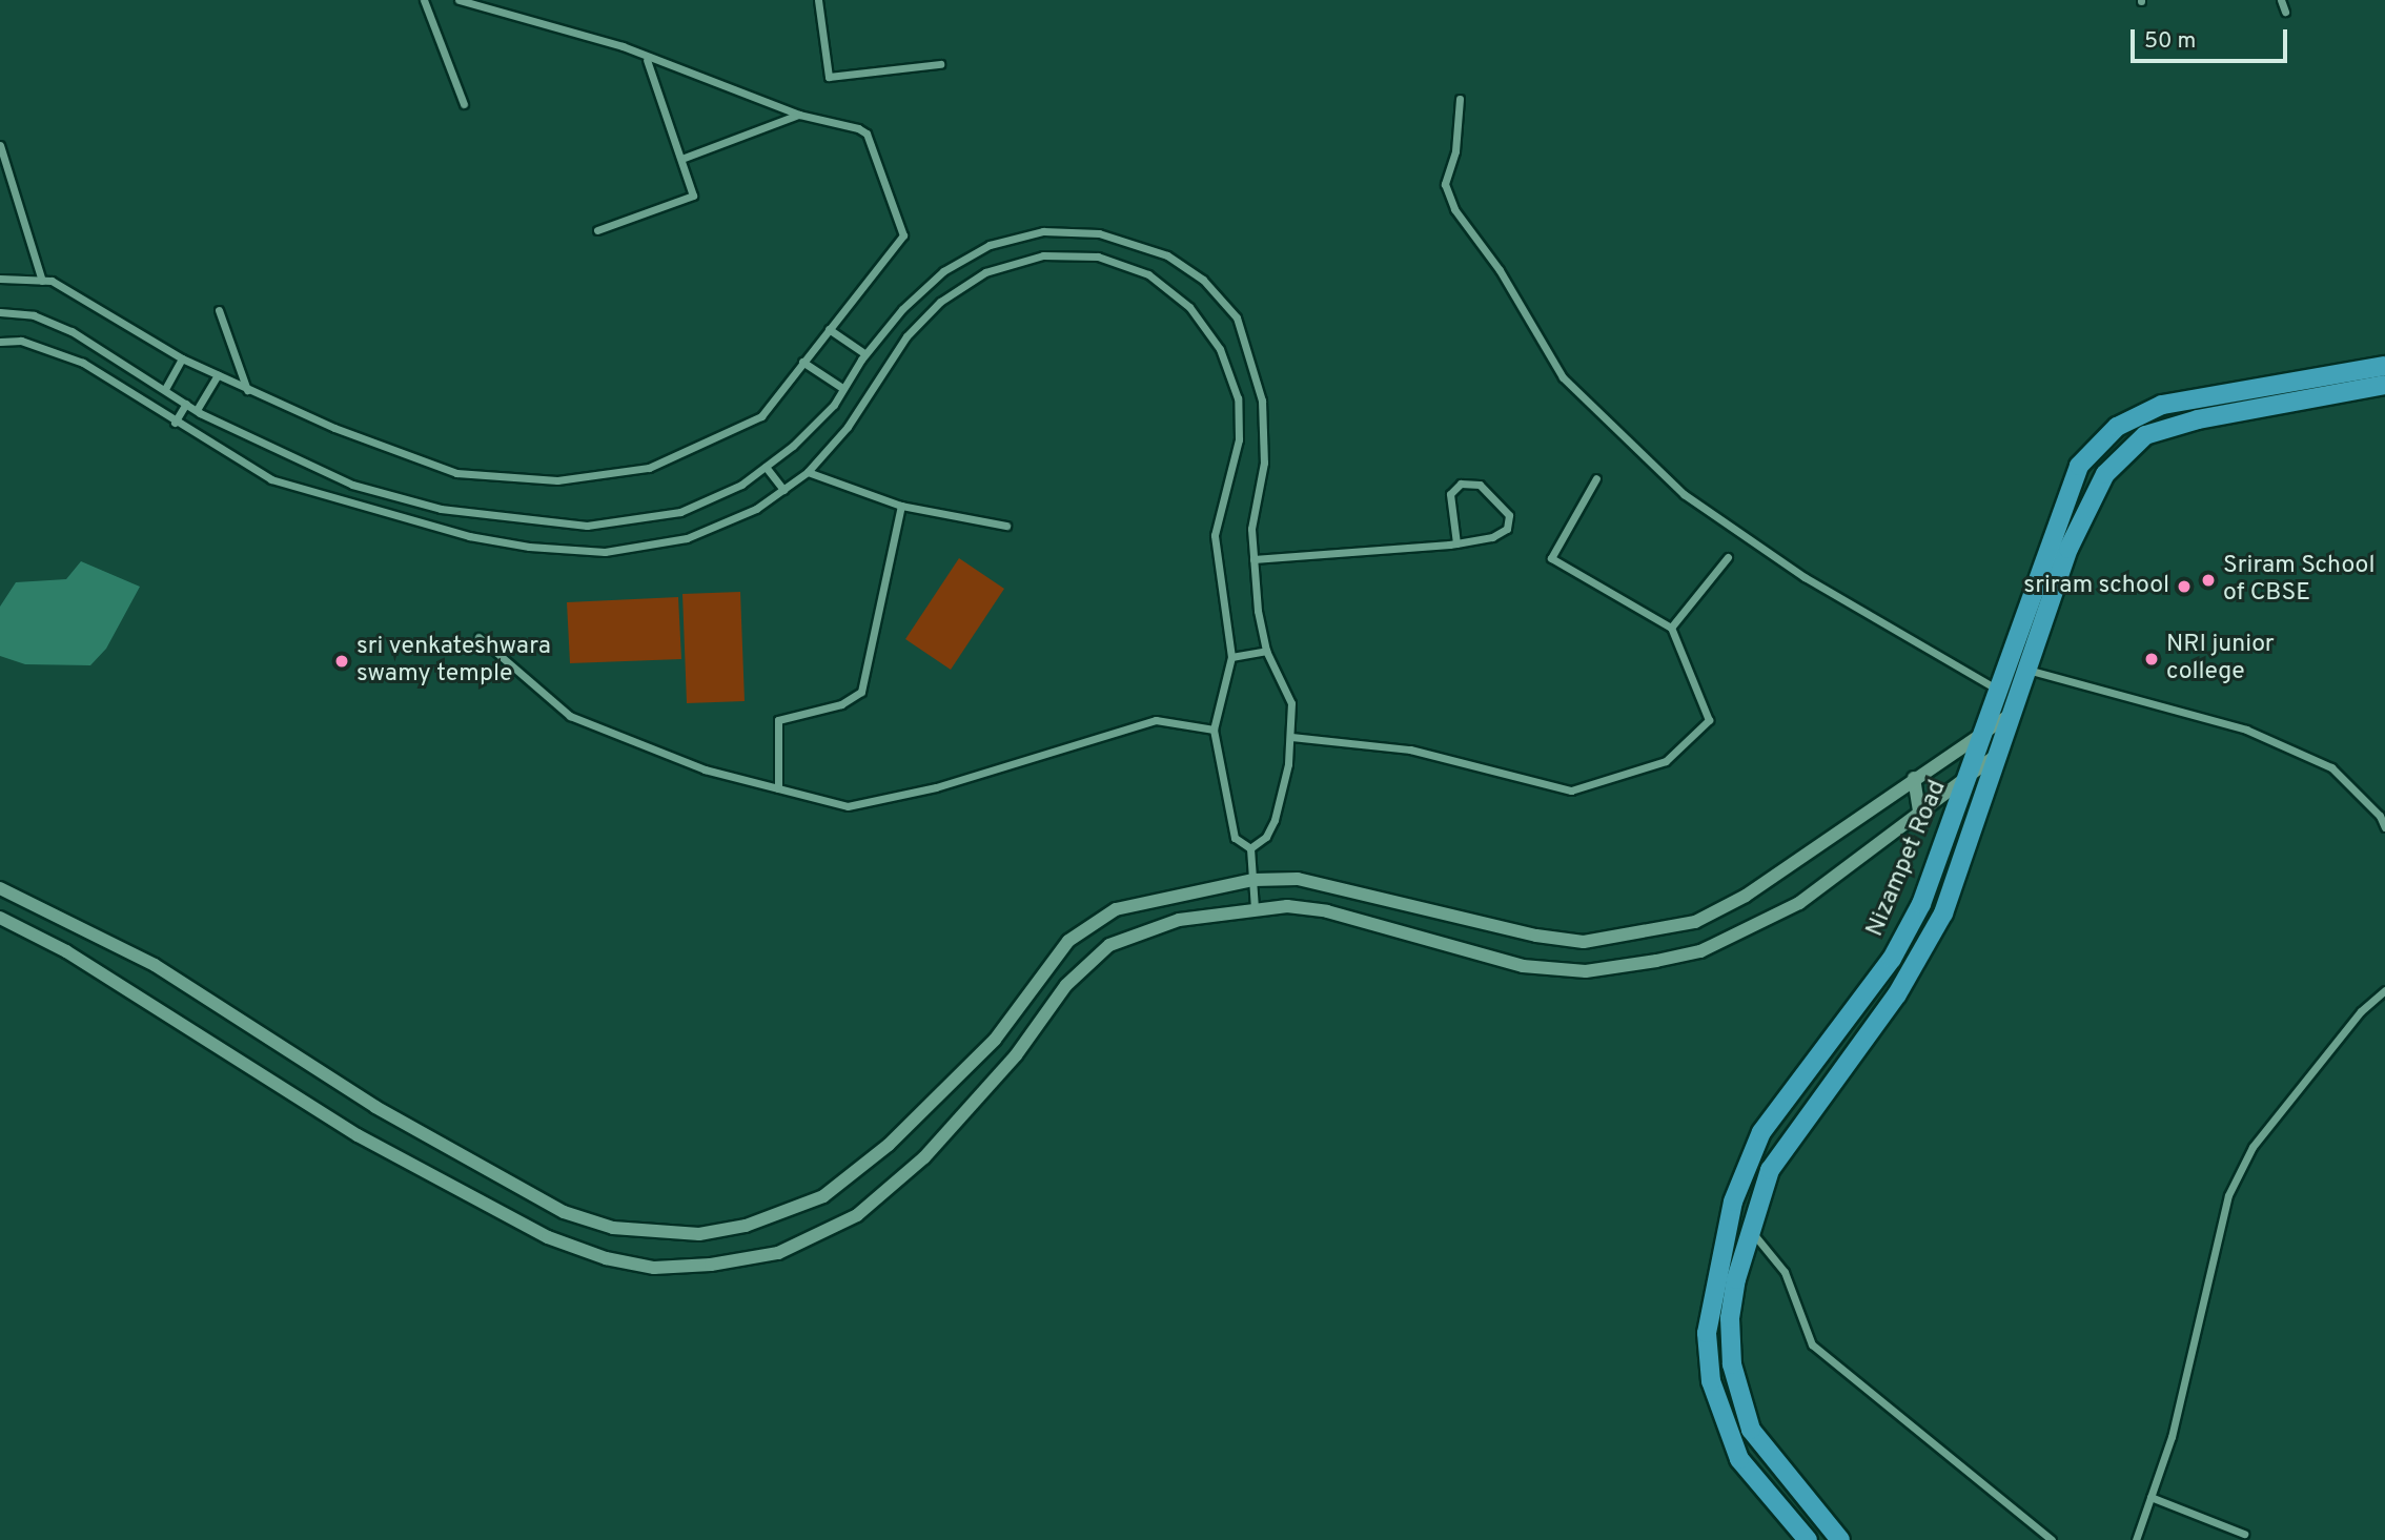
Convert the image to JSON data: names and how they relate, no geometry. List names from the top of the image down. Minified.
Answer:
{"streets":{"main road":["Nizampet Road"]},"places":["Sriram School of CBSE","sriram school","NRI junior college","sri venkateshwara swamy temple"],"scale_bar":"50 m"}
